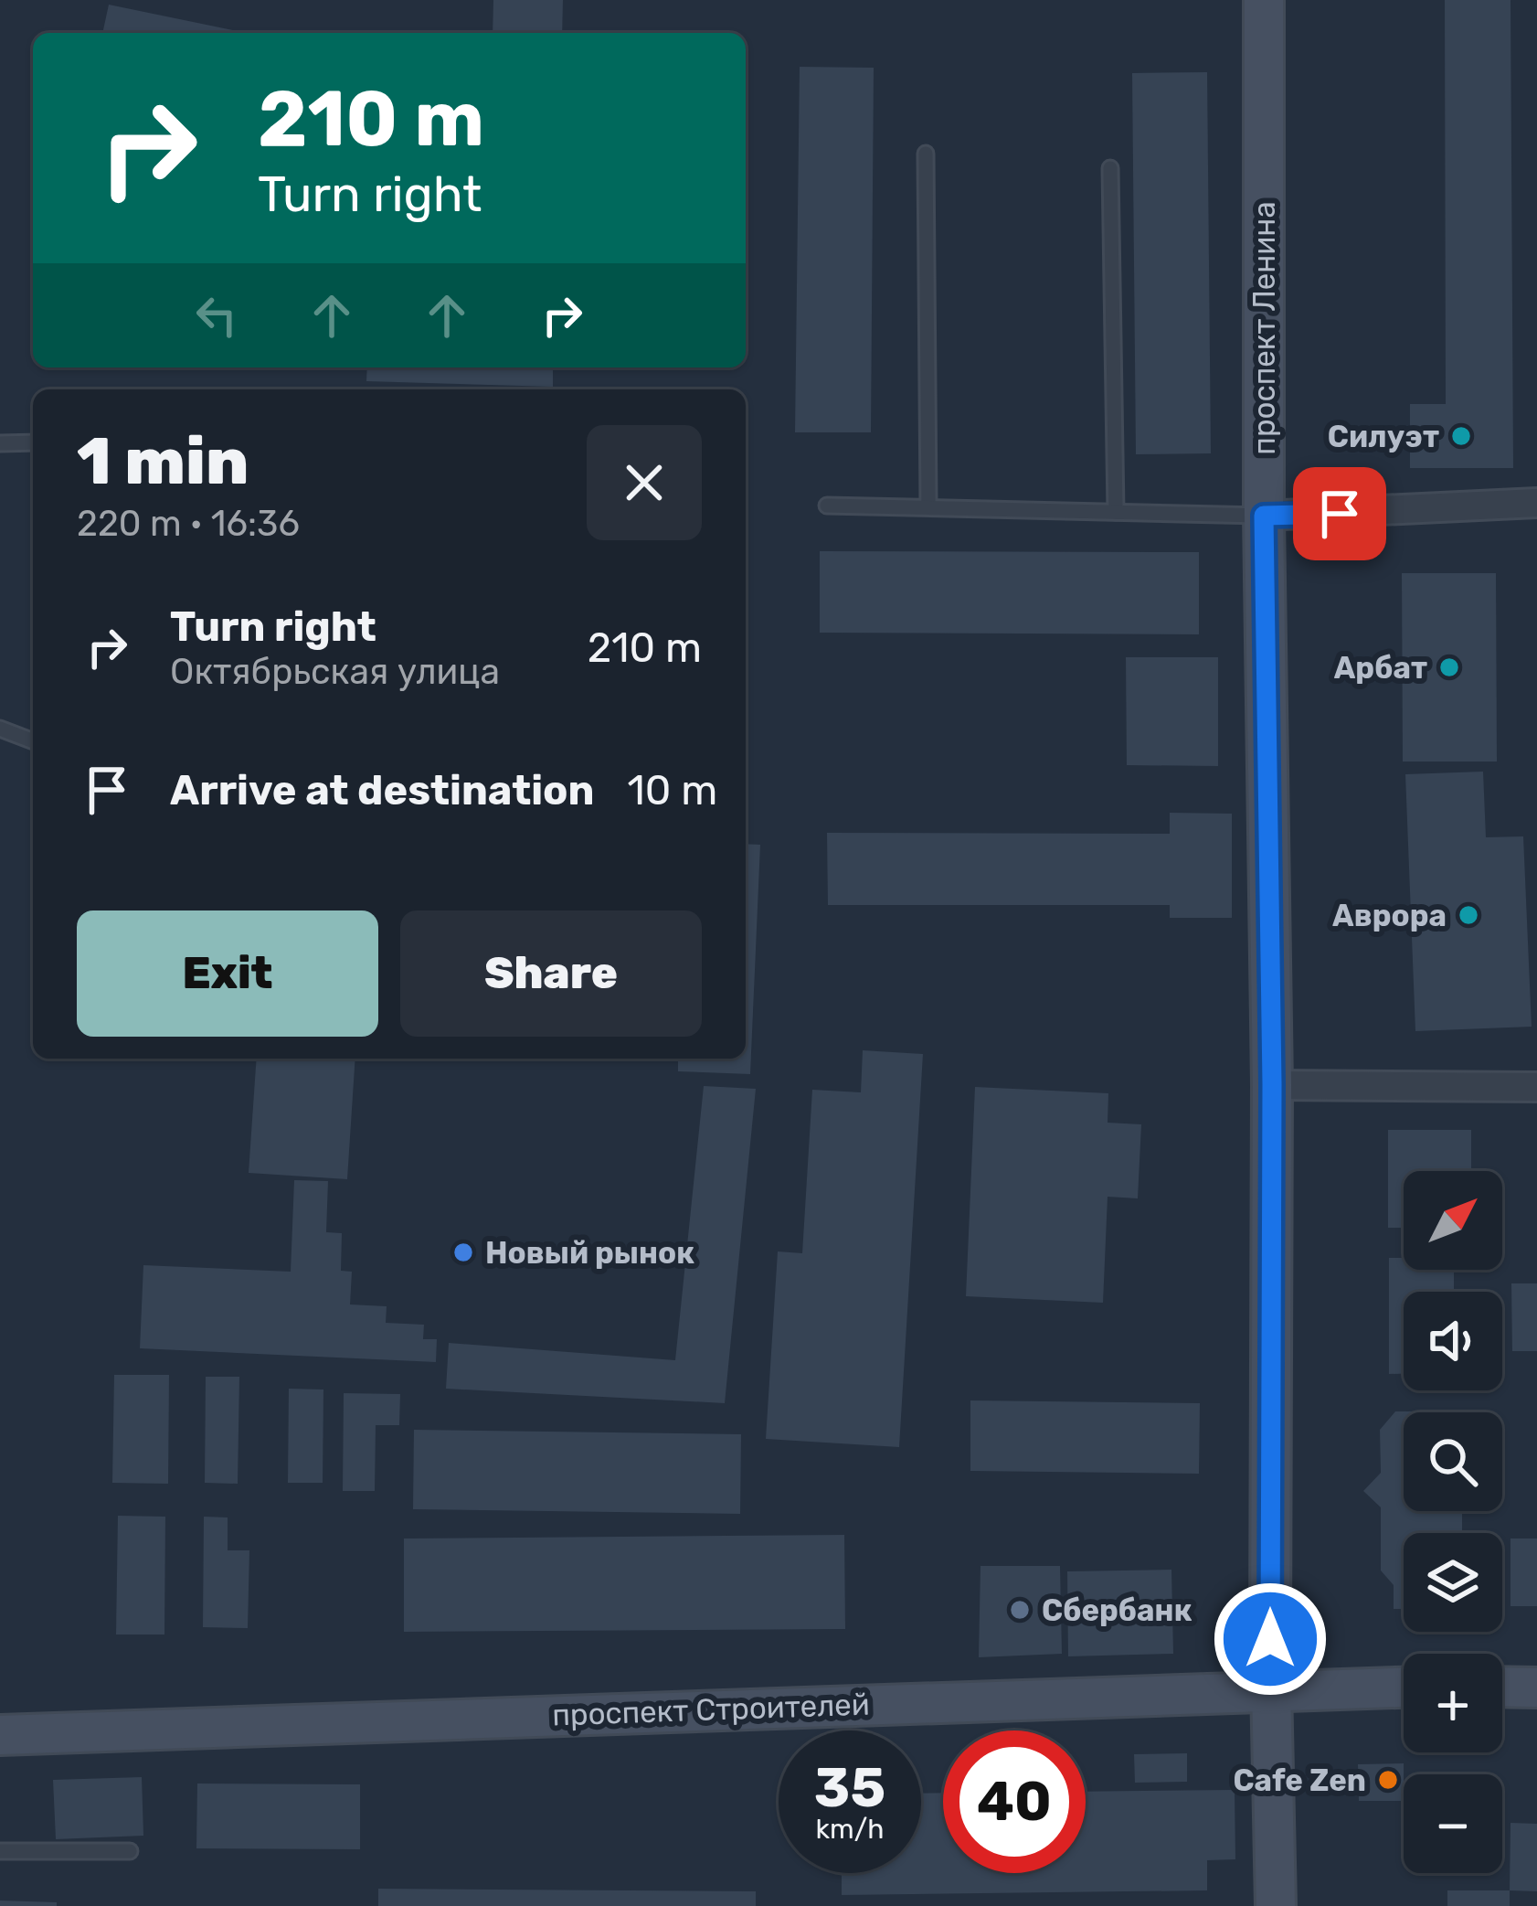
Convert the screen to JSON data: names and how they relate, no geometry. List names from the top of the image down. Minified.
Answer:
{"streets":{"street":["проспект Ленина","проспект Строителей"]},"crossings":[["проспект Ленина","проспект Строителей"]],"places":["Силуэт","Арбат","Аврора","Новый рынок","Сбербанк","Cafe Zen"],"north":"top right","page":{"turn":["210 m","Turn right"],"heading":["1 min","220 m · 16:36"],"list":[{"name":"Turn right","note":"Октябрьская улица","value":"210 m"},{"name":"Arrive at destination","value":"10 m"}],"buttons":["Exit","Share"],"map_buttons":["+","−"],"speed":"35 km/h","limit":"40"}}
